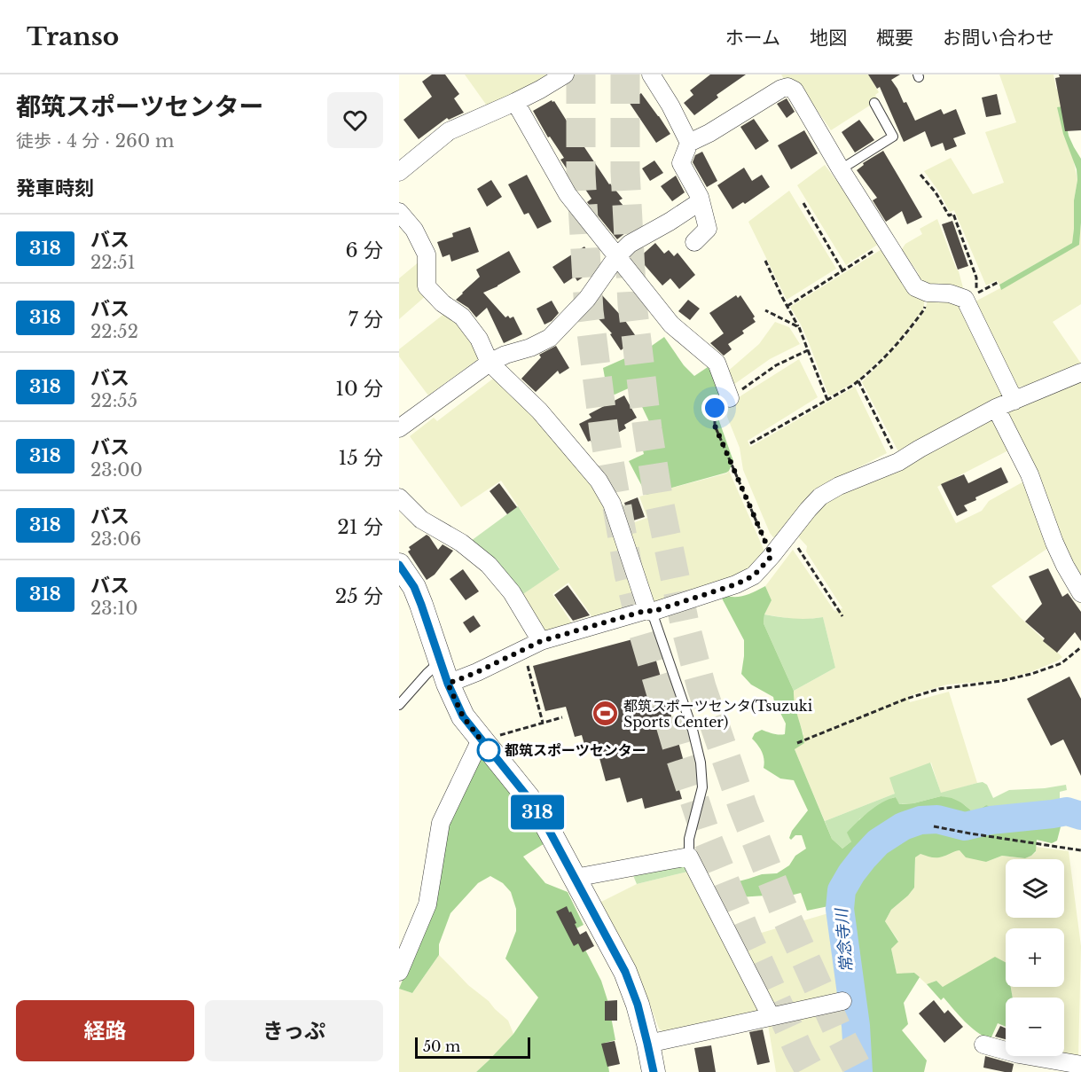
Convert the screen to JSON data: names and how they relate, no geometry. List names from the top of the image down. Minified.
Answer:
{"water":["常念寺川"],"places":{"sports":["都筑スポーツセンタ(Tsuzuki Sports Center)"],"other":["都筑スポーツセンター"]},"lines":["bus line 318"],"scale_bar":"50 m","page":{"header":"Transo","nav":["ホーム","地図","概要","お問い合わせ"],"heading":[["都筑スポーツセンター","徒歩 · 4 分 · 260 m"],"発車時刻"],"on_map":"318","list":[{"mark":"318","name":"バス","note":"22:51","value":"6 分"},{"mark":"318","name":"バス","note":"22:52","value":"7 分"},{"mark":"318","name":"バス","note":"22:55","value":"10 分"},{"mark":"318","name":"バス","note":"23:00","value":"15 分"},{"mark":"318","name":"バス","note":"23:06","value":"21 分"},{"mark":"318","name":"バス","note":"23:10","value":"25 分"}],"map_buttons":["+","−"],"buttons":["経路","きっぷ"],"scale":"50 m"}}
